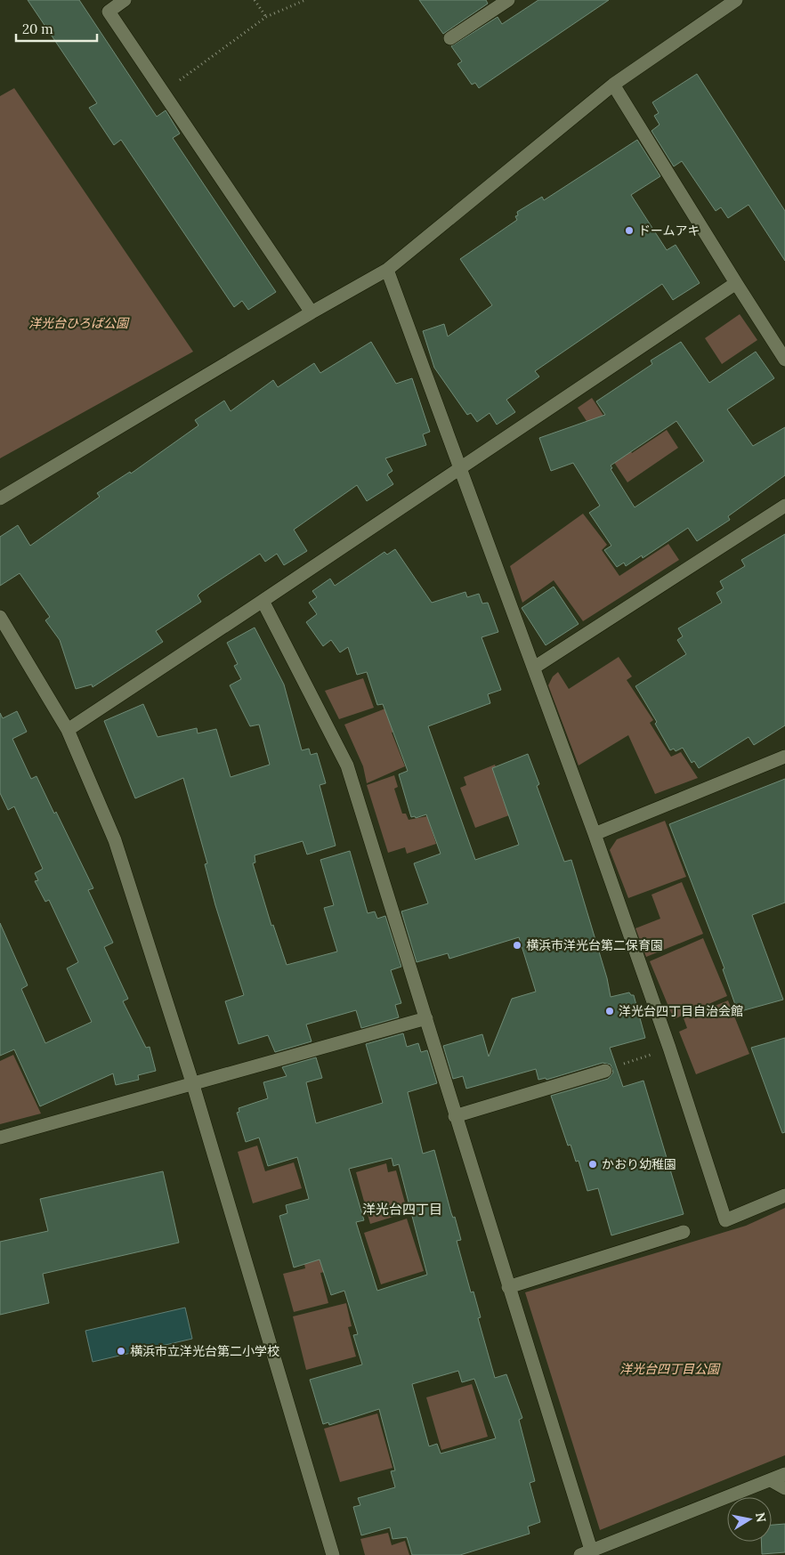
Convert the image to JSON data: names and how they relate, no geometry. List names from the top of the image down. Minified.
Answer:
{"districts":["洋光台四丁目"],"parks":["洋光台ひろば公園","洋光台四丁目公園"],"places":["ドームアキ","横浜市洋光台第二保育園","洋光台四丁目自治会館","かおり幼稚園","横浜市立洋光台第二小学校"],"scale_bar":"20 m","north":"right"}
